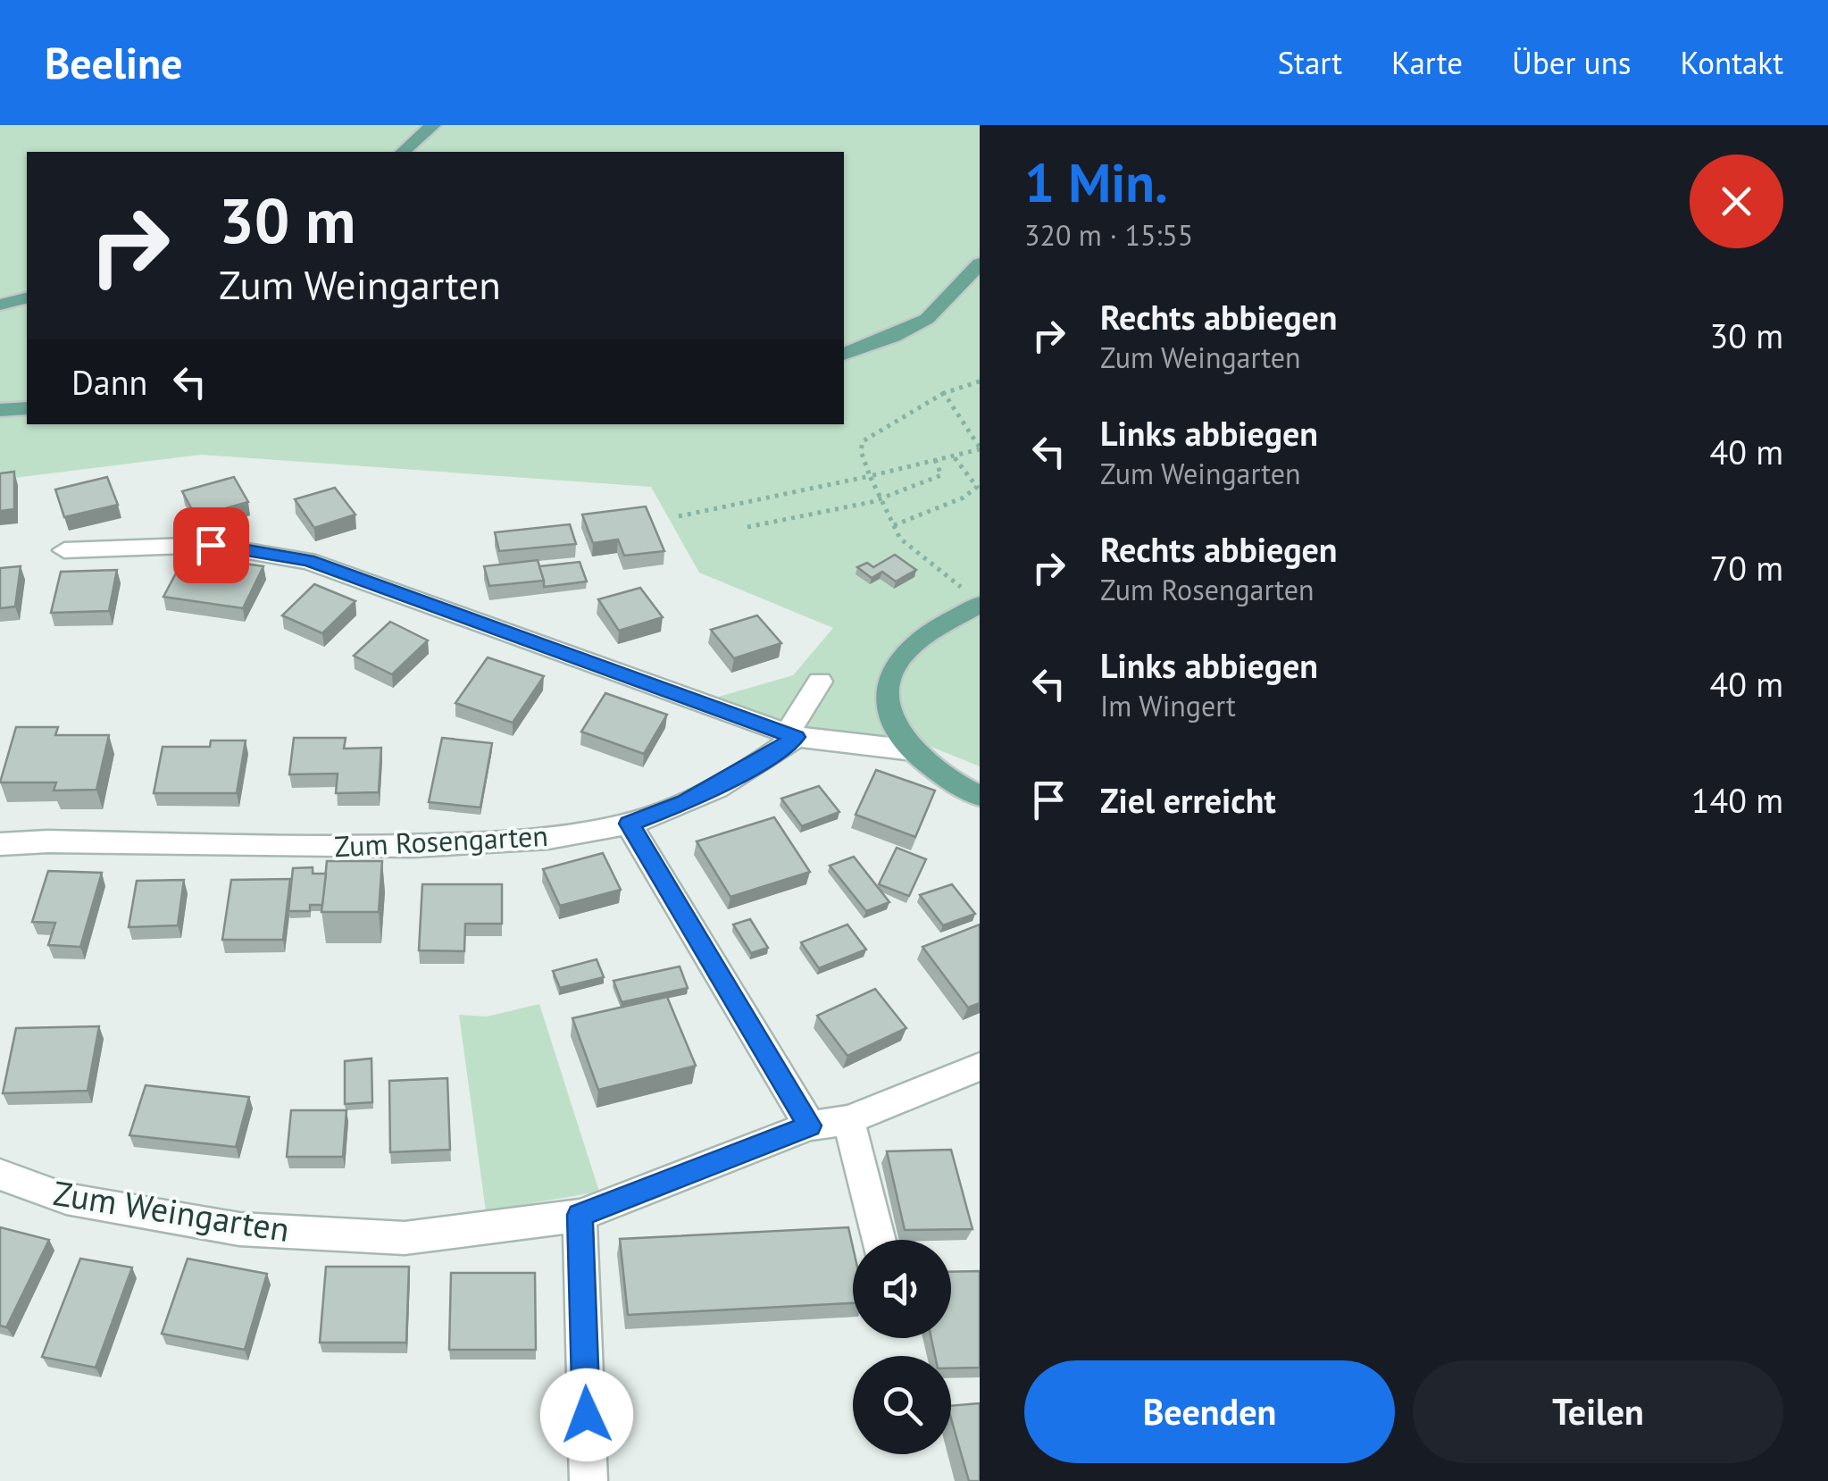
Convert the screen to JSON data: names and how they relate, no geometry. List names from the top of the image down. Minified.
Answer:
{"streets":{"street":["Zum Rosengarten","Zum Weingarten"]},"page":{"header":"Beeline","nav":["Start","Karte","Über uns","Kontakt"],"heading":["1 Min.","320 m · 15:55"],"turn":["30 m","Zum Weingarten"],"list":[{"name":"Rechts abbiegen","note":"Zum Weingarten","value":"30 m"},{"name":"Links abbiegen","note":"Zum Weingarten","value":"40 m"},{"name":"Rechts abbiegen","note":"Zum Rosengarten","value":"70 m"},{"name":"Links abbiegen","note":"Im Wingert","value":"40 m"},{"name":"Ziel erreicht","value":"140 m"}],"then":"Dann","buttons":["Beenden","Teilen"]}}
